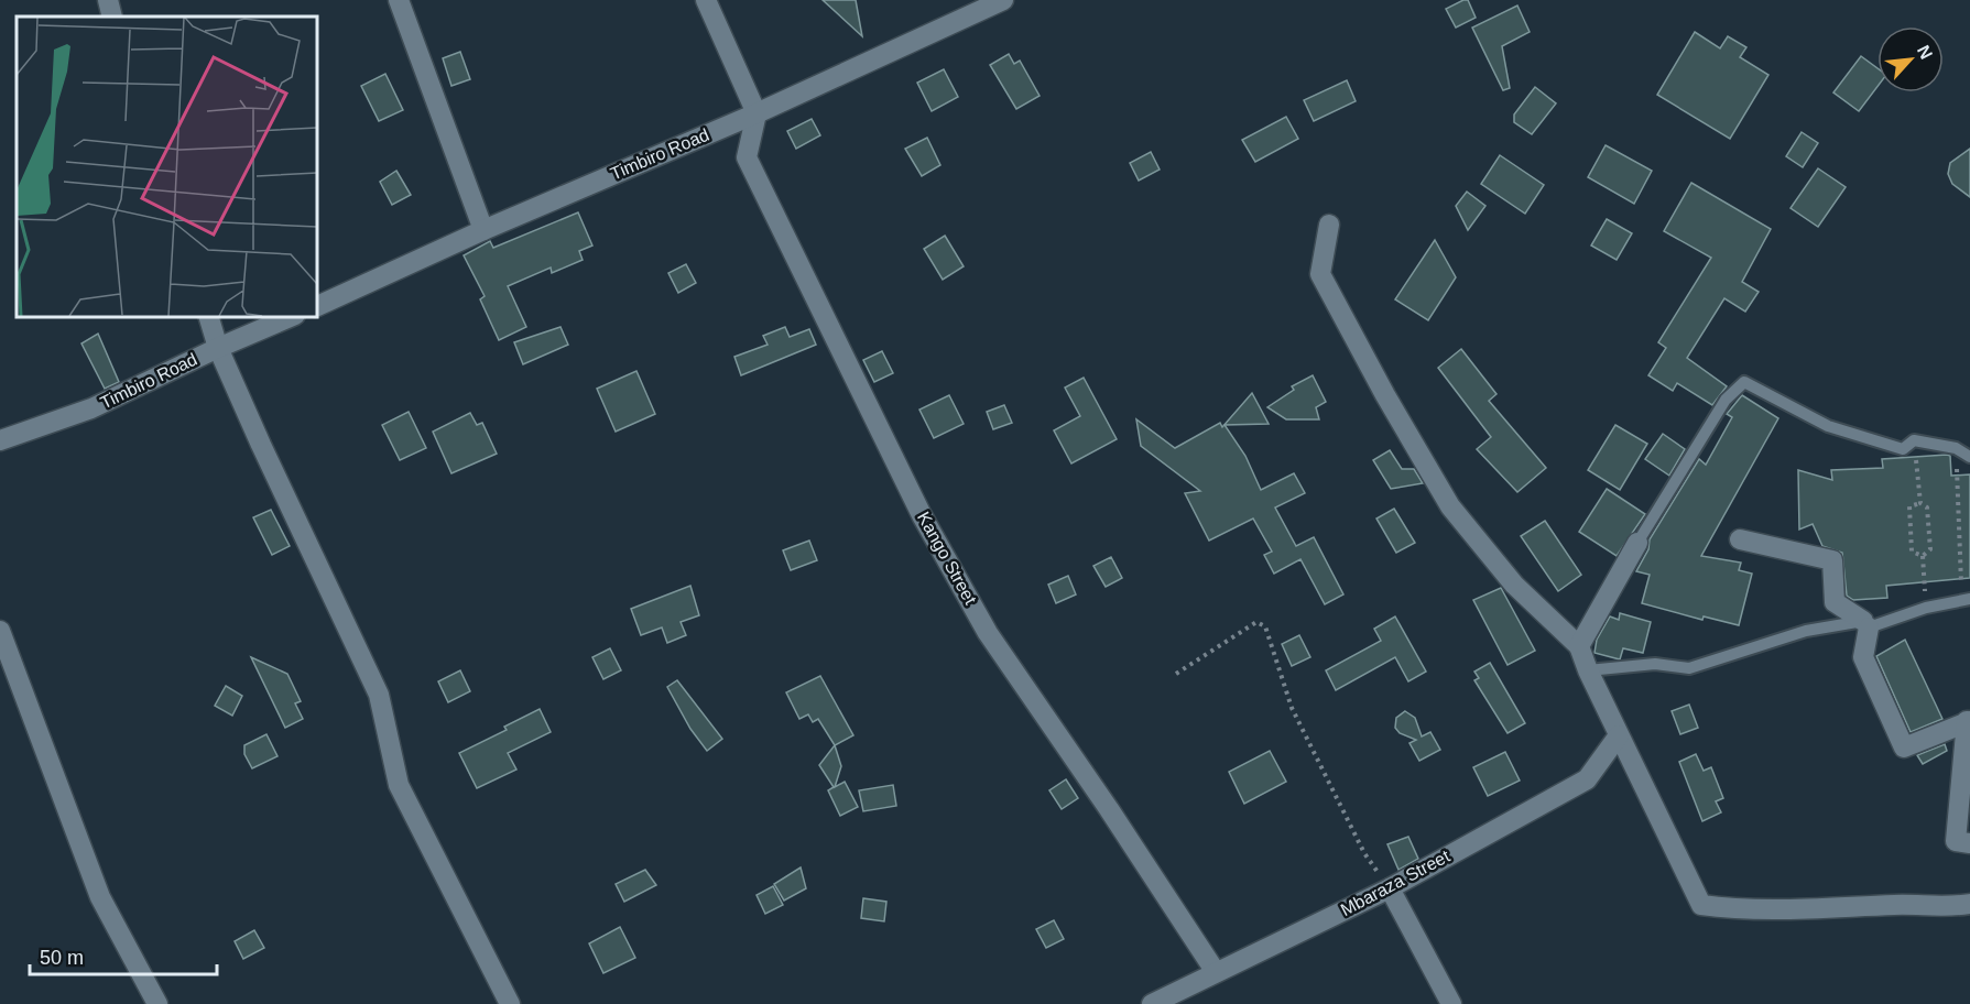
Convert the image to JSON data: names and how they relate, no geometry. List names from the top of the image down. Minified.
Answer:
{"streets":{"street":["Timbiro Road","Kango Street","Mbaraza Street"]},"crossings":[["Timbiro Road","Kango Street"],["Kango Street","Mbaraza Street"]],"scale_bar":"50 m","north":"top right"}
